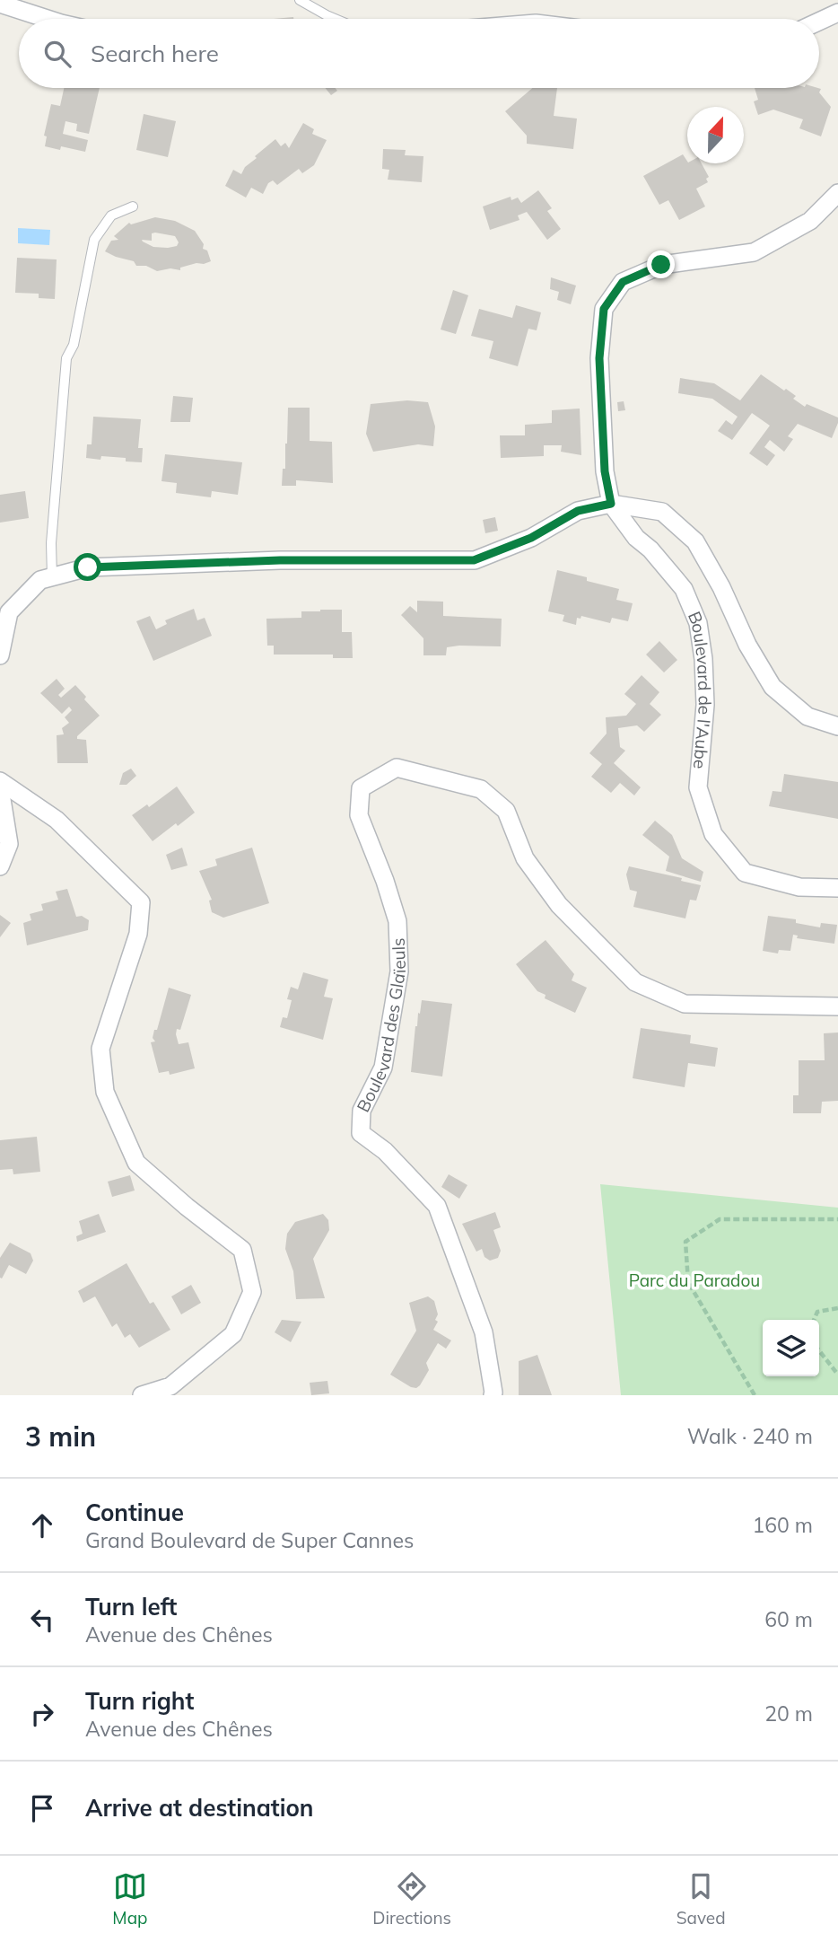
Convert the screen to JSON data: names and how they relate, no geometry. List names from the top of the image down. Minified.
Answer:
{"streets":{"street":["Boulevard de l'Aube","Boulevard des Glaïeuls"]},"parks":["Parc du Paradou"],"north":"top","page":{"search":"Search here","heading":["3 min","Walk · 240 m"],"list":[["Continue","Grand Boulevard de Super Cannes","160 m"],["Turn left","Avenue des Chênes","60 m"],["Turn right","Avenue des Chênes","20 m"],"Arrive at destination"],"nav":["Map","Directions","Saved"]}}
